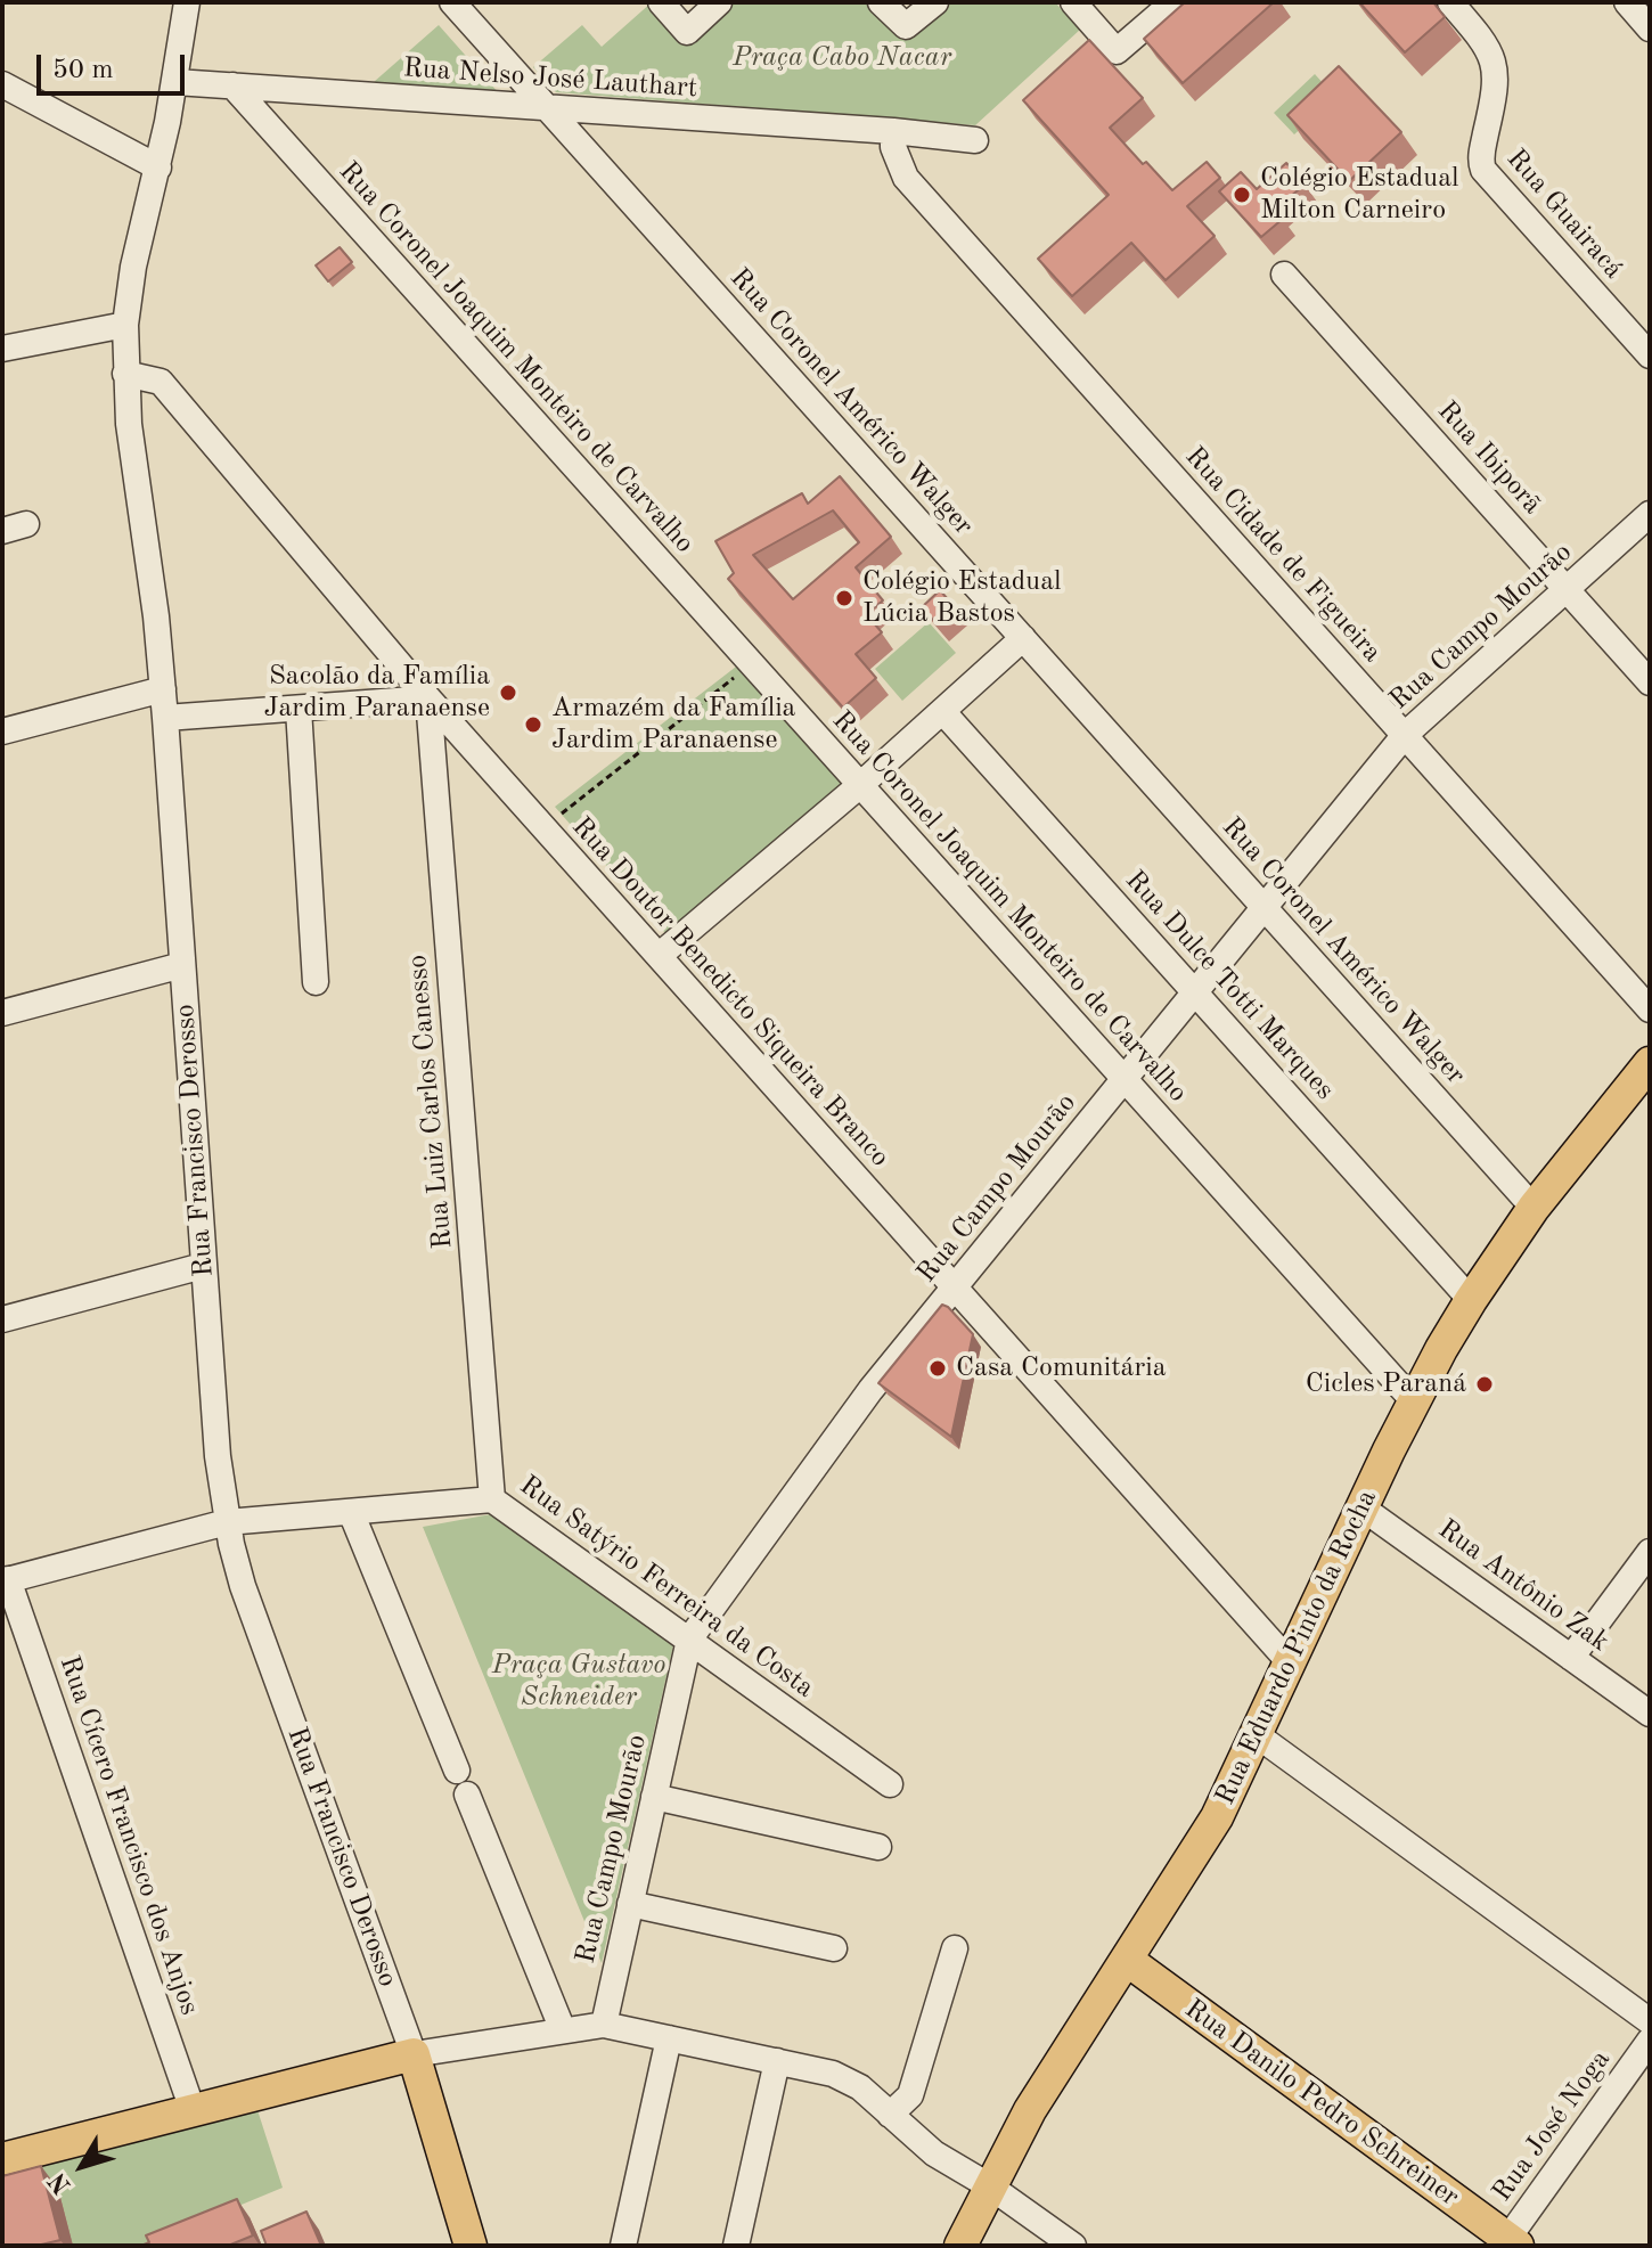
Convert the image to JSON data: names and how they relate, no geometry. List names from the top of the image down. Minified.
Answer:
{"streets":{"main road":["Rua Francisco Derosso","Rua Eduardo Pinto da Rocha","Rua Danilo Pedro Schreiner"],"street":["Rua Nelso José Lauthart","Rua Guairacá","Rua Coronel Joaquim Monteiro de Carvalho","Rua Coronel Américo Walger","Rua Ibiporã","Rua Cidade de Figueira","Rua Campo Mourão","Rua Dulce Totti Marques","Rua Doutor Benedicto Siqueira Branco","Rua Luiz Carlos Canesso","Rua Antônio Zak","Rua Satýrio Ferreira da Costa","Rua Cícero Francisco dos Anjos","Rua José Noga"]},"crossings":[["Rua Nelso José Lauthart","Rua Coronel Joaquim Monteiro de Carvalho"],["Rua Nelso José Lauthart","Rua Coronel Américo Walger"],["Rua Nelso José Lauthart","Rua Cidade de Figueira"],["Rua Nelso José Lauthart","Rua Francisco Derosso"],["Rua Coronel Joaquim Monteiro de Carvalho","Rua Campo Mourão"],["Rua Coronel Joaquim Monteiro de Carvalho","Rua Eduardo Pinto da Rocha"],["Rua Coronel Américo Walger","Rua Campo Mourão"],["Rua Coronel Américo Walger","Rua Eduardo Pinto da Rocha"],["Rua Ibiporã","Rua Campo Mourão"],["Rua Cidade de Figueira","Rua Campo Mourão"],["Rua Campo Mourão","Rua Dulce Totti Marques"],["Rua Campo Mourão","Rua Doutor Benedicto Siqueira Branco"],["Rua Campo Mourão","Rua Satýrio Ferreira da Costa"],["Rua Dulce Totti Marques","Rua Eduardo Pinto da Rocha"],["Rua Doutor Benedicto Siqueira Branco","Rua Luiz Carlos Canesso"],["Rua Doutor Benedicto Siqueira Branco","Rua Francisco Derosso"],["Rua Doutor Benedicto Siqueira Branco","Rua Eduardo Pinto da Rocha"],["Rua Luiz Carlos Canesso","Rua Satýrio Ferreira da Costa"],["Rua Francisco Derosso","Rua Satýrio Ferreira da Costa"],["Rua Antônio Zak","Rua Eduardo Pinto da Rocha"],["Rua Satýrio Ferreira da Costa","Rua Cícero Francisco dos Anjos"],["Rua Eduardo Pinto da Rocha","Rua Danilo Pedro Schreiner"],["Rua Danilo Pedro Schreiner","Rua José Noga"]],"parks":["Praça Cabo Nacar","Praça Gustavo Schneider"],"places":["Colégio Estadual Milton Carneiro","Colégio Estadual Lúcia Bastos","Sacolão da Família Jardim Paranaense","Armazém da Família Jardim Paranaense","Casa Comunitária","Cicles Paraná"],"scale_bar":"50 m","north":"bottom left"}
